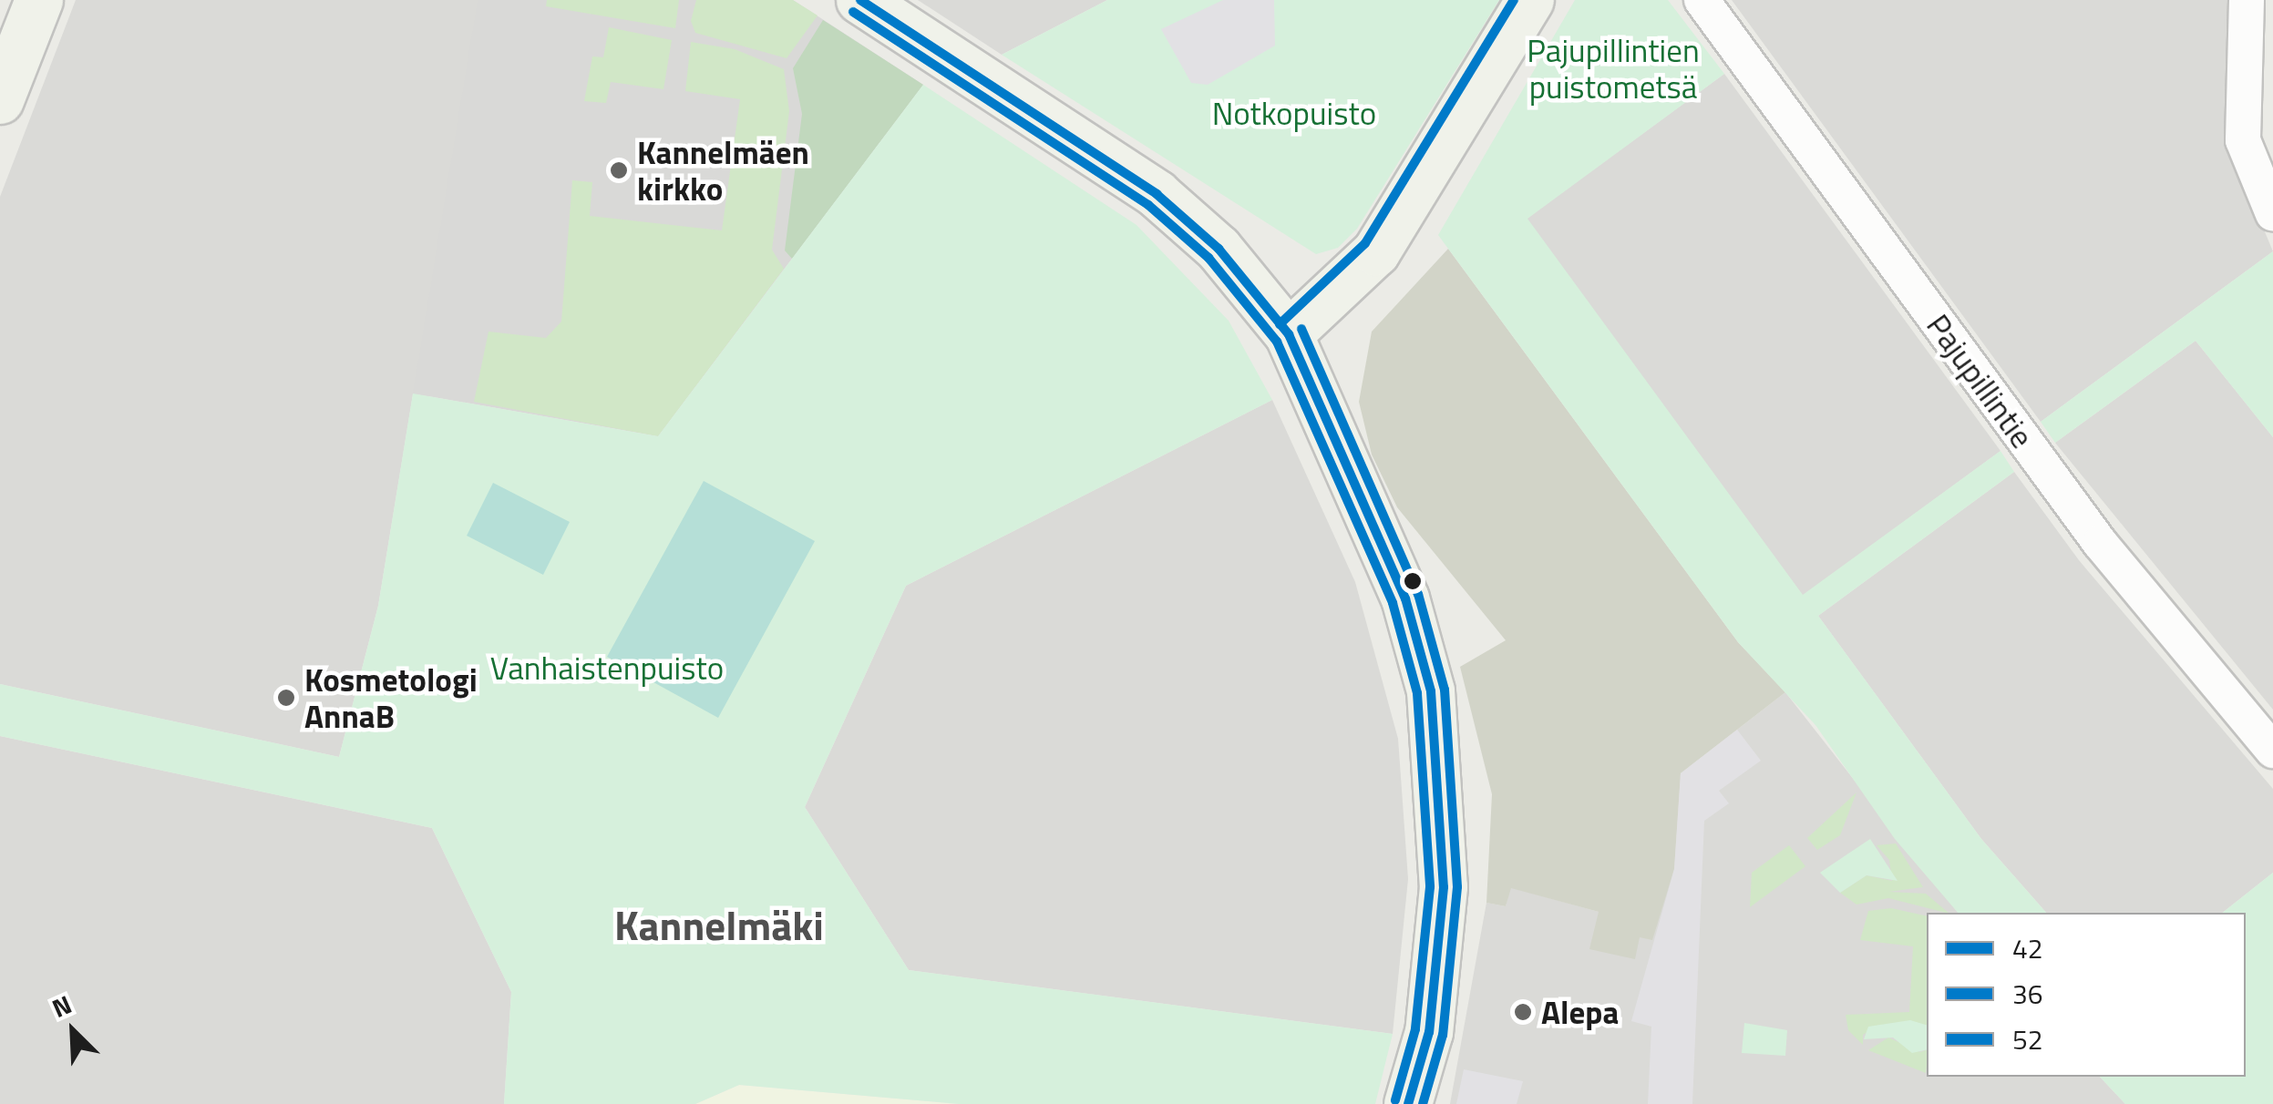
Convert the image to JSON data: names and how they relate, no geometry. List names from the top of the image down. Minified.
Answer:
{"streets":{"street":["Pajupillintie"]},"districts":["Kannelmäki"],"parks":["Pajupillintien puistometsä","Notkopuisto","Vanhaistenpuisto"],"places":["Kannelmäen kirkko","Kosmetologi AnnaB","Alepa"],"lines":["transit line 42","transit line 52","transit line 36"],"legend":["42","36","52"],"north":"top left"}
